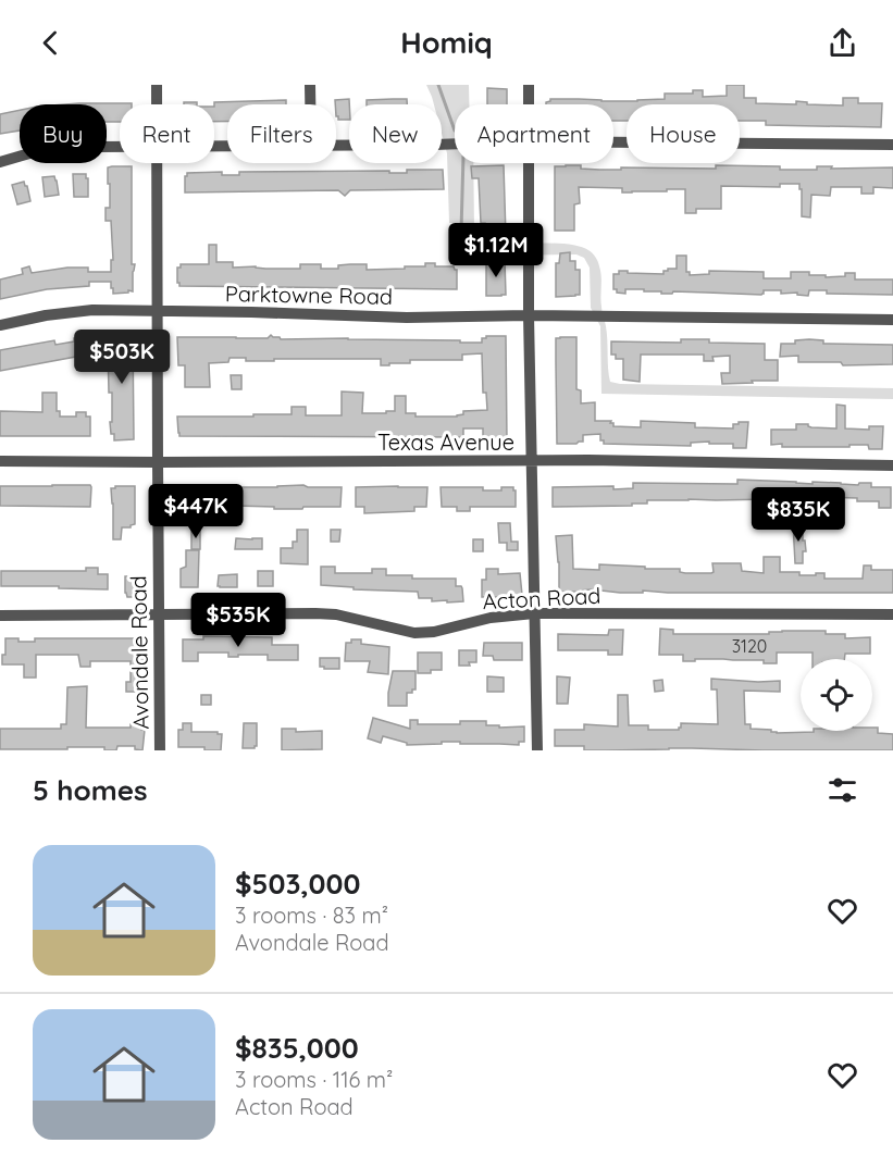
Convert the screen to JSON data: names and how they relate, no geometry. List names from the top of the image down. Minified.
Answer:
{"streets":{"street":["Parktowne Road","Texas Avenue","Acton Road","Avondale Road"]},"crossings":[["Parktowne Road","Avondale Road"],["Texas Avenue","Avondale Road"],["Acton Road","Avondale Road"]],"house_numbers":["3120"],"page":{"header":"Homiq","chip":["Buy","Rent","Filters","New","Apartment","House"],"price":["$1.12M","$503K","$447K","$835K","$535K"],"heading":"5 homes","list":[{"name":"$503,000","note":"3 rooms · 83 m² · Avondale Road"},{"name":"$835,000","note":"3 rooms · 116 m² · Acton Road"}]}}
